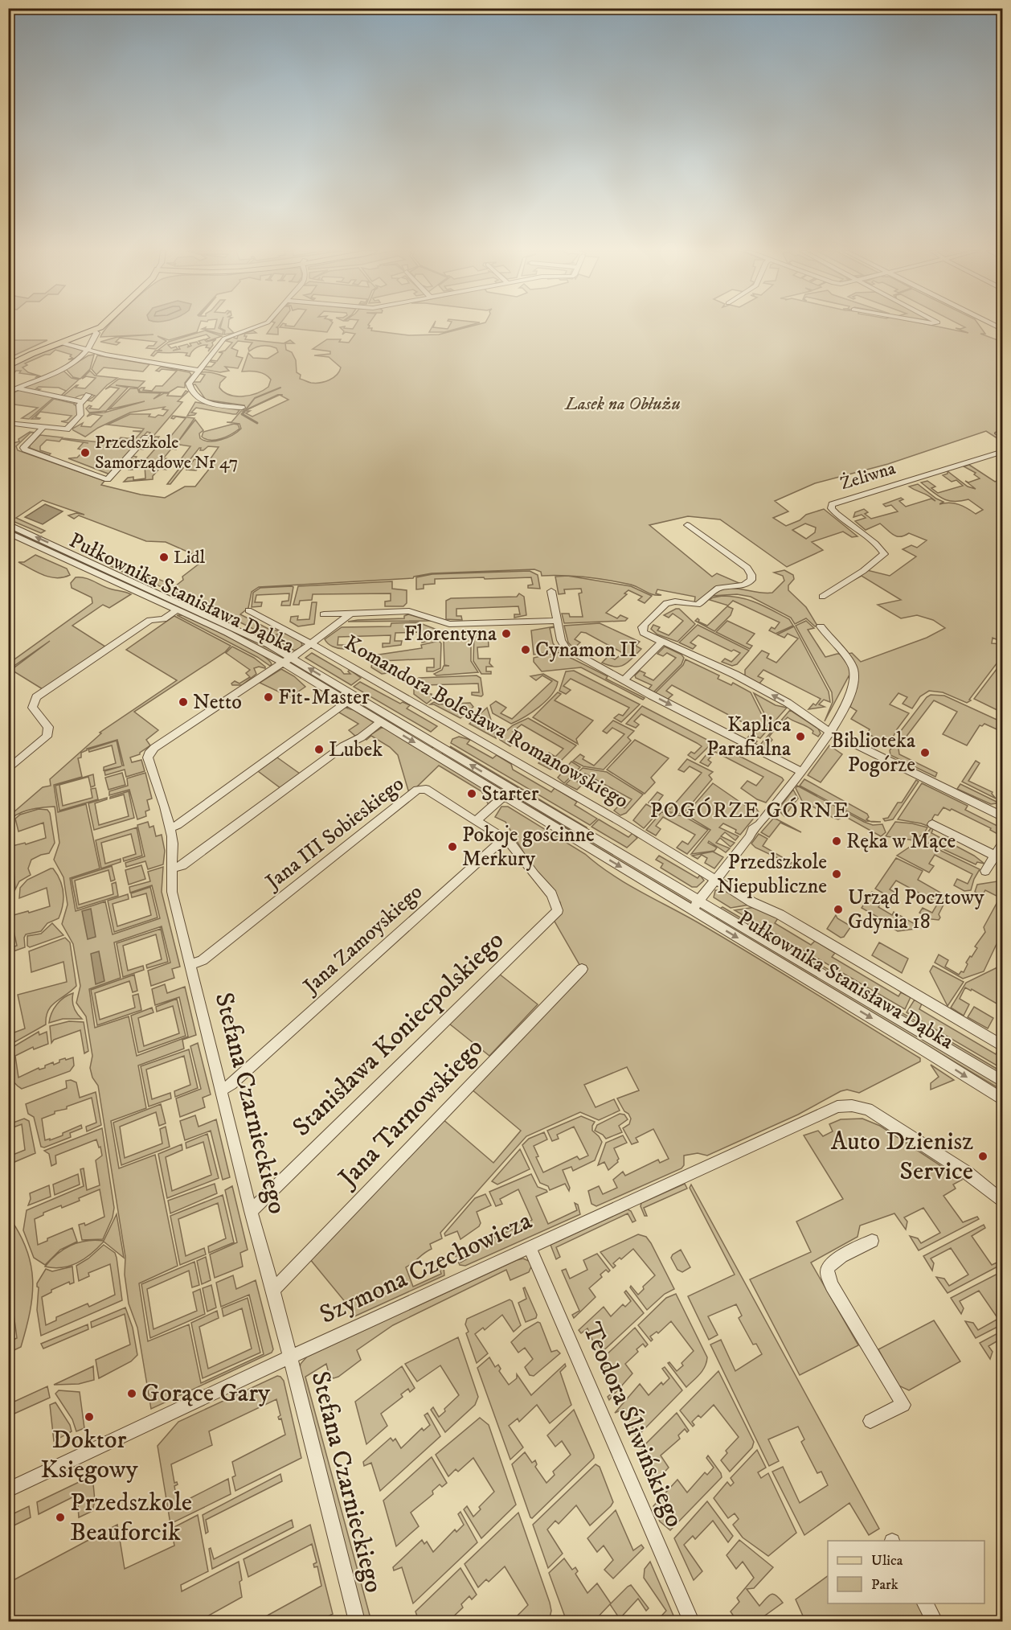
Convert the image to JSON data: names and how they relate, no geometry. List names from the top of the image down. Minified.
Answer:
{"streets":{"street":["Żeliwna","Pułkownika Stanisława Dąbka","Komandora Bolesława Romanowskiego","Jana III Sobieskiego","Jana Zamoyskiego","Stanisława Koniecpolskiego","Stefana Czarnieckiego","Jana Tarnowskiego","Szymona Czechowicza","Teodora Śliwińskiego"]},"crossings":[["Pułkownika Stanisława Dąbka","Stefana Czarnieckiego"],["Komandora Bolesława Romanowskiego","Stefana Czarnieckiego"],["Jana III Sobieskiego","Stefana Czarnieckiego"],["Jana Zamoyskiego","Stanisława Koniecpolskiego"],["Jana Zamoyskiego","Stefana Czarnieckiego"],["Stanisława Koniecpolskiego","Stefana Czarnieckiego"],["Stefana Czarnieckiego","Jana Tarnowskiego"],["Stefana Czarnieckiego","Szymona Czechowicza"],["Szymona Czechowicza","Teodora Śliwińskiego"]],"districts":["POGÓRZE GÓRNE"],"parks":["Lasek na Obłużu"],"places":["Przedszkole Samorządowe Nr 47","Lidl","Florentyna","Cynamon II","Fit-Master","Netto","Kaplica Parafialna","Lubek","Biblioteka Pogórze","Starter","Ręka w Mące","Pokoje gościnne Merkury","Przedszkole Niepubliczne","Urząd Pocztowy Gdynia 18","Auto Dzienisz Service","Gorące Gary","Doktor Księgowy","Przedszkole Beauforcik"],"legend":["Ulica","Park"]}
